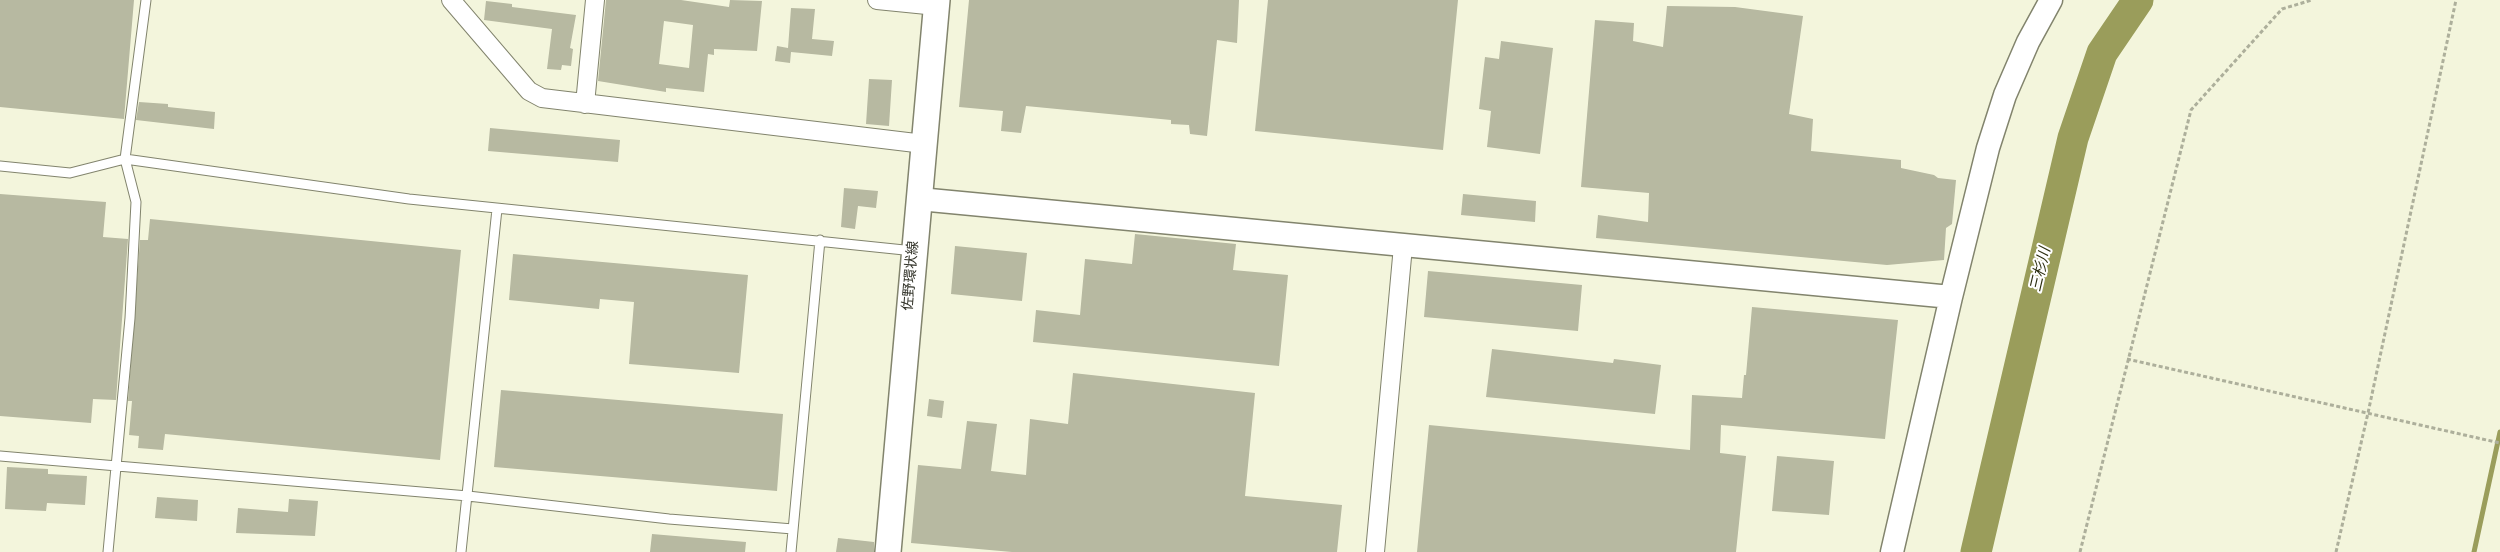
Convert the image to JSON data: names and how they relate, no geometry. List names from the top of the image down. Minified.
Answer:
{"streets":{"main road":["佐野環状線"]},"water":["三杉川"]}
